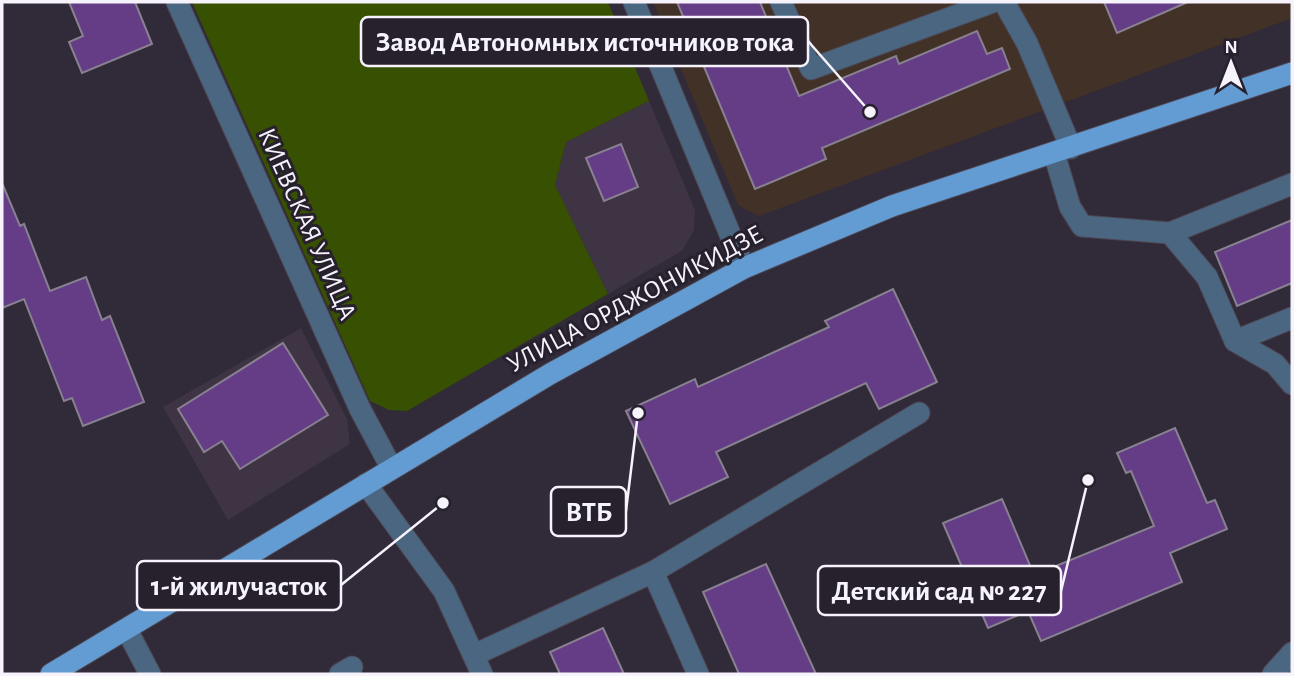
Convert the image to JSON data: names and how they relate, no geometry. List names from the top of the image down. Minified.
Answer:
{"streets":{"main road":["УЛИЦА ОРДЖОНИКИДЗЕ"],"street":["КИЕВСКАЯ УЛИЦА"]},"crossings":[["КИЕВСКАЯ УЛИЦА","УЛИЦА ОРДЖОНИКИДЗЕ"]],"places":["Завод Автономных источников тока","ВТБ","Детский сад № 227","1-й жилучасток"],"north":"top"}
